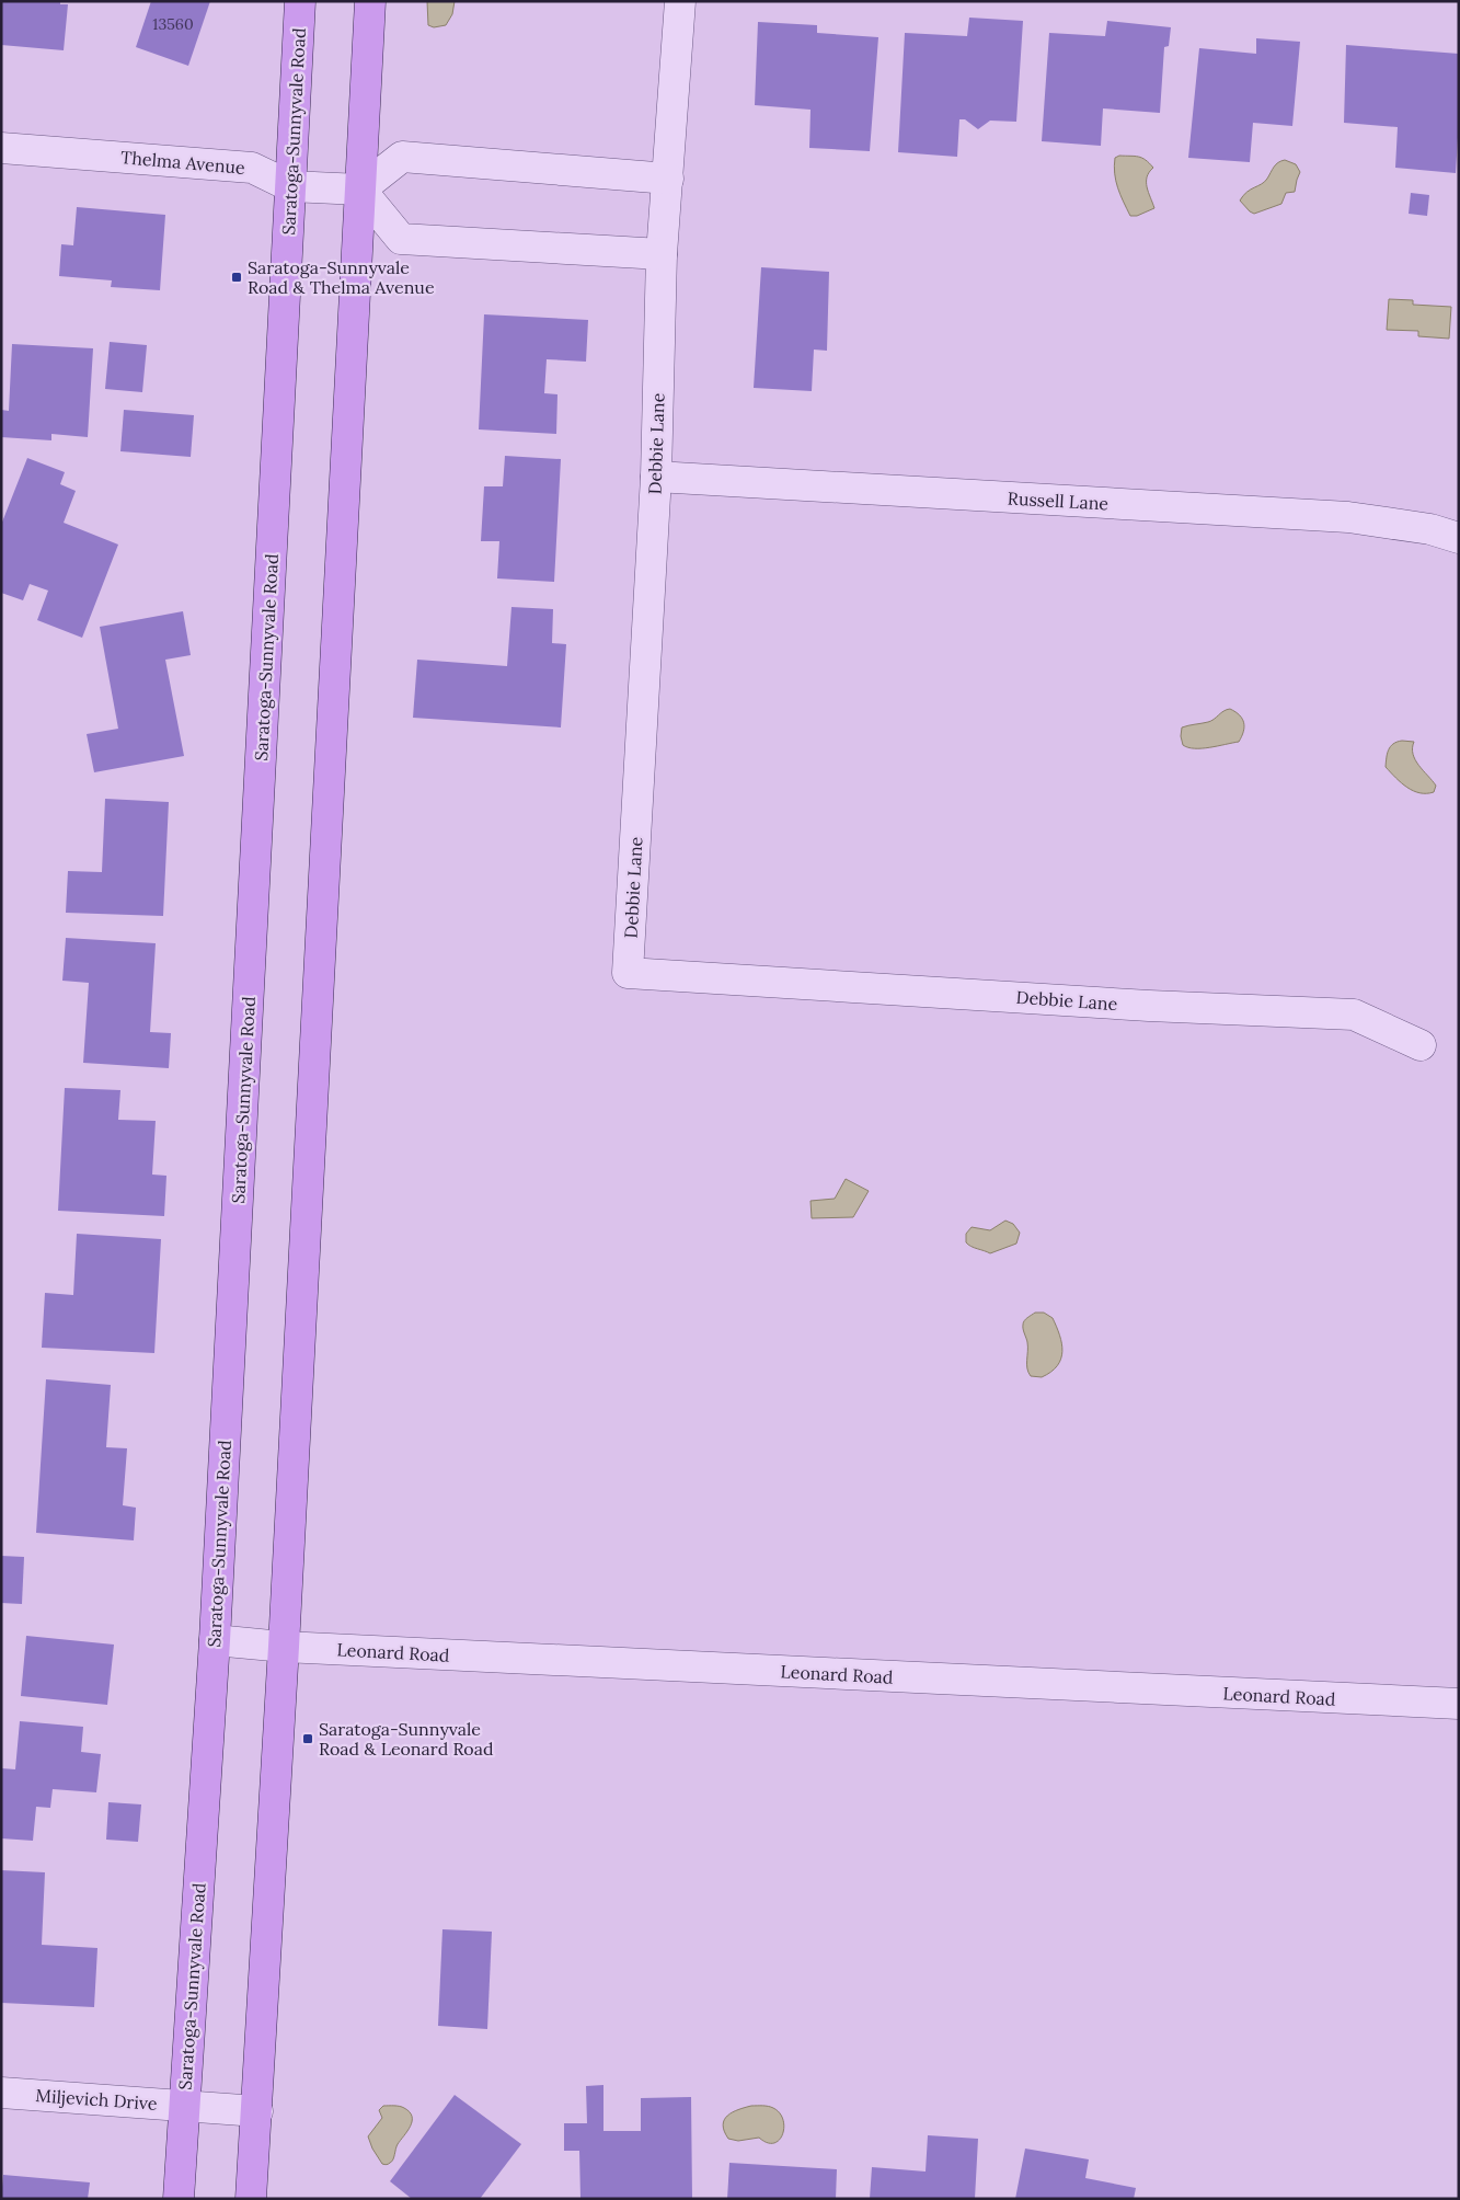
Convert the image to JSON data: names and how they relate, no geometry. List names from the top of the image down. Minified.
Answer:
{"streets":{"main road":["Saratoga-Sunnyvale Road"],"street":["Thelma Avenue","Debbie Lane","Russell Lane","Leonard Road","Miljevich Drive"]},"crossings":[["Saratoga-Sunnyvale Road","Thelma Avenue"],["Saratoga-Sunnyvale Road","Leonard Road"],["Saratoga-Sunnyvale Road","Miljevich Drive"],["Debbie Lane","Russell Lane"]],"places":{"transit":["Saratoga-Sunnyvale Road & Thelma Avenue","Saratoga-Sunnyvale Road & Leonard Road"]},"house_numbers":["13560"]}
